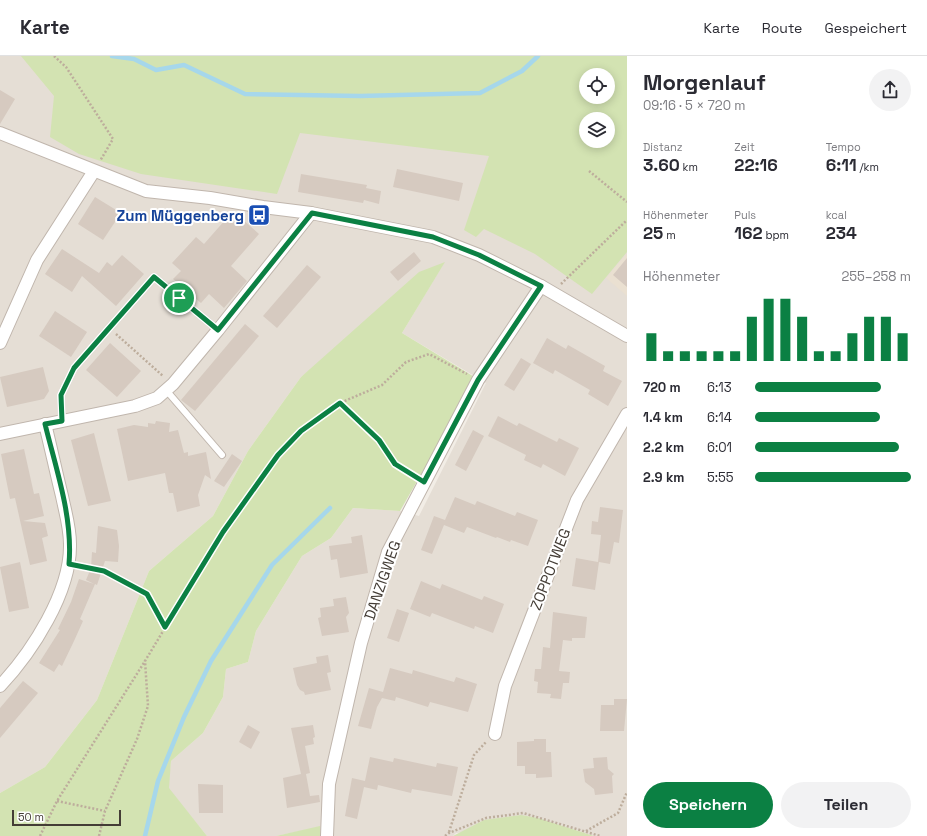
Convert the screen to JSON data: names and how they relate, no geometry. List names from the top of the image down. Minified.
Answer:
{"streets":{"street":["ZOPPOTWEG","DANZIGWEG"]},"places":{"bus stop":["Zum Müggenberg"]},"scale_bar":"50 m","page":{"header":"Karte","nav":["Karte","Route","Gespeichert"],"heading":["Morgenlauf","09:16 · 5 × 720 m"],"stats":[["Distanz","3.60 km"],["Zeit","22:16"],["Tempo","6:11 /km"],["Höhenmeter","25 m"],["Puls","162 bpm"],["kcal","234"]],"chart":["Höhenmeter","255–258 m"],"list":[{"name":"720 m","note":"6:13"},{"name":"1.4 km","note":"6:14"},{"name":"2.2 km","note":"6:01"},{"name":"2.9 km","note":"5:55"}],"buttons":["Speichern","Teilen"],"scale":"50 m"}}
